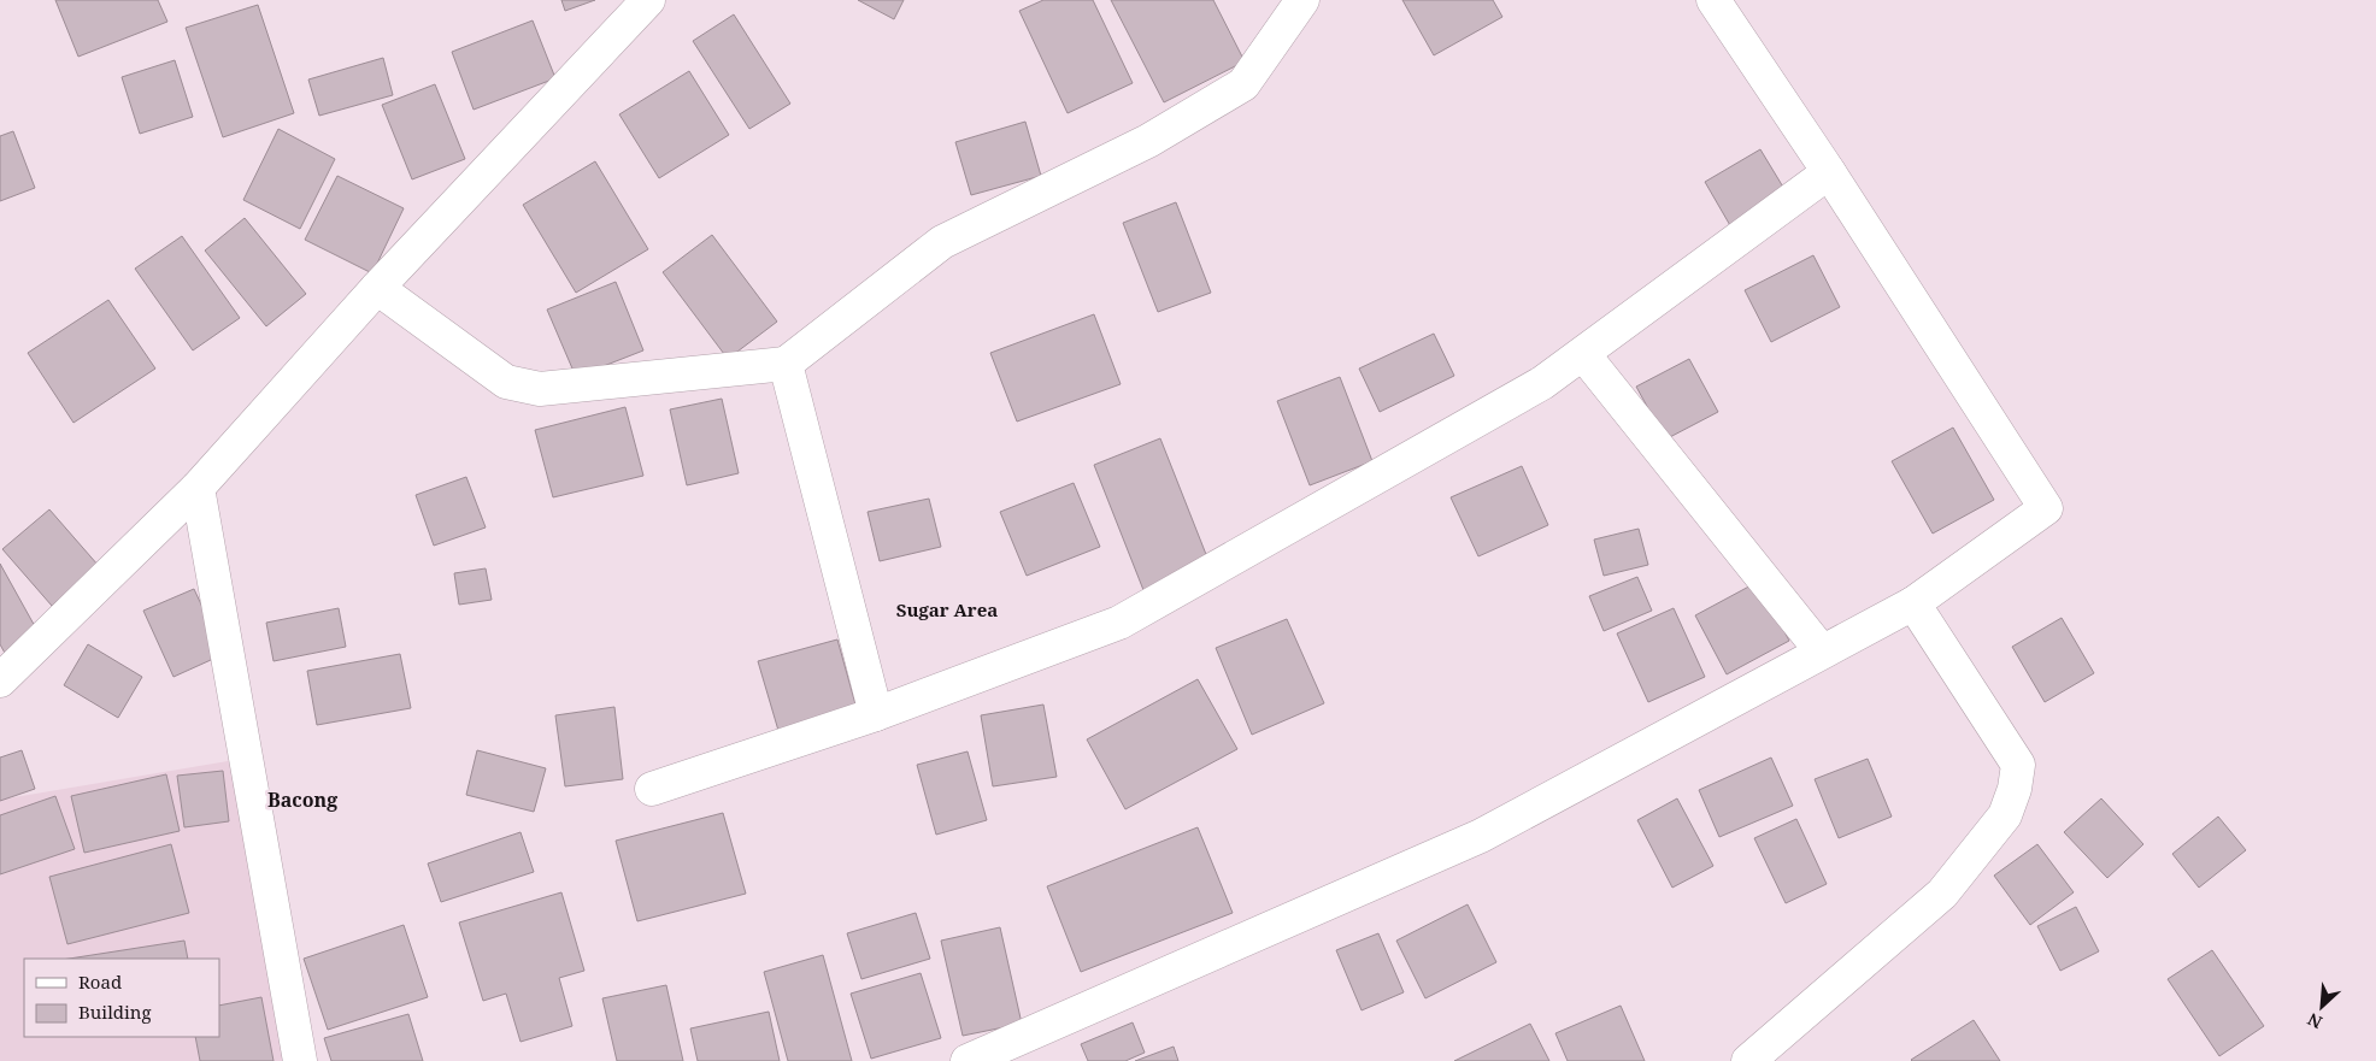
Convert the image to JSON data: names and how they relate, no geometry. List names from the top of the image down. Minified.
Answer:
{"districts":["Sugar Area","Bacong"],"legend":["Road","Building"],"north":"bottom left"}
